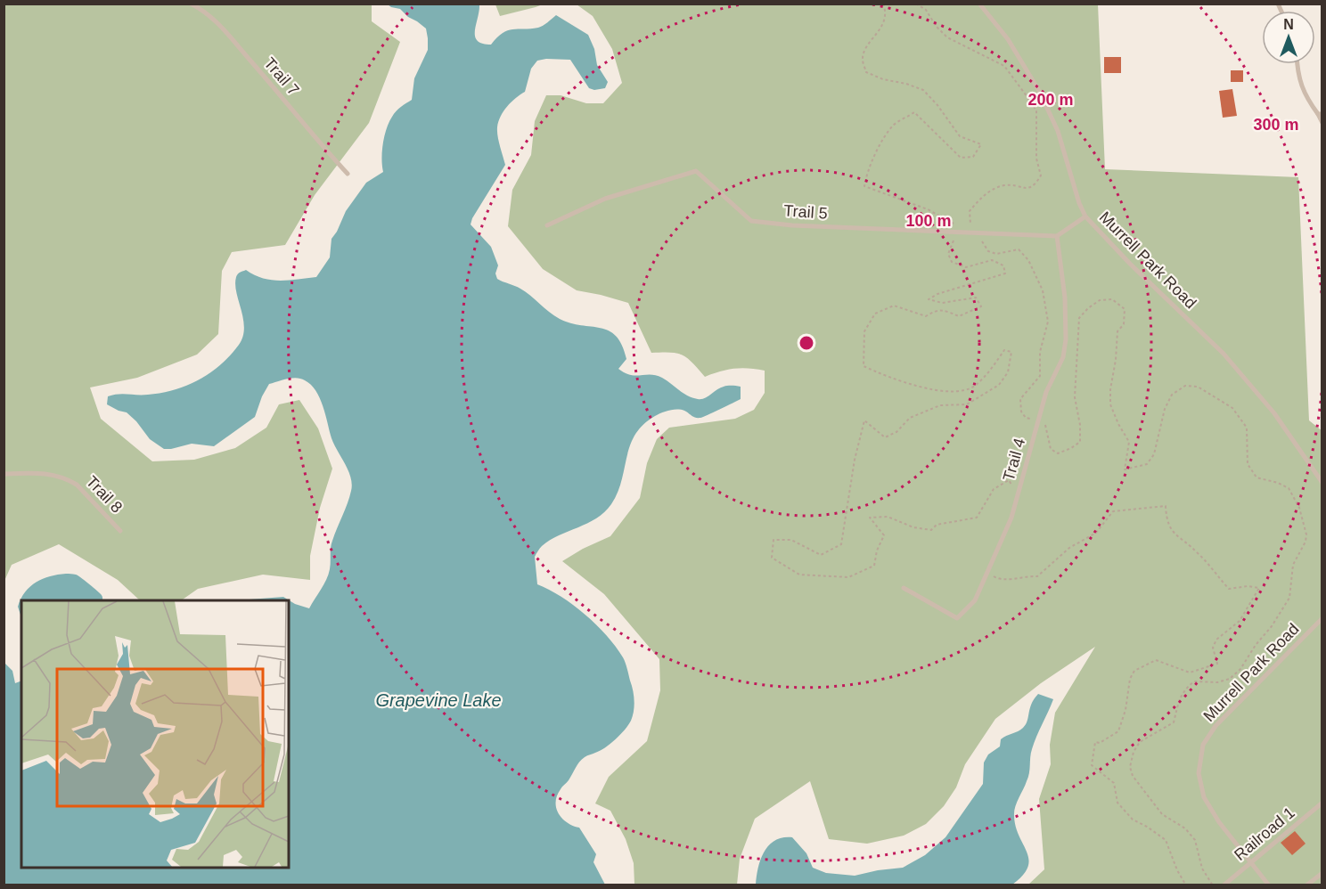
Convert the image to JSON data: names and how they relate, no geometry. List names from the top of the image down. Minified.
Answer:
{"streets":{"lane":["Trail 7","Trail 5","Murrell Park Road","Trail 4","Trail 8","Railroad 1"]},"crossings":[["Trail 5","Trail 4"],["Murrell Park Road","Railroad 1"]],"water":["Grapevine Lake"],"north":"top","rings":["200 m","300 m","100 m"]}
